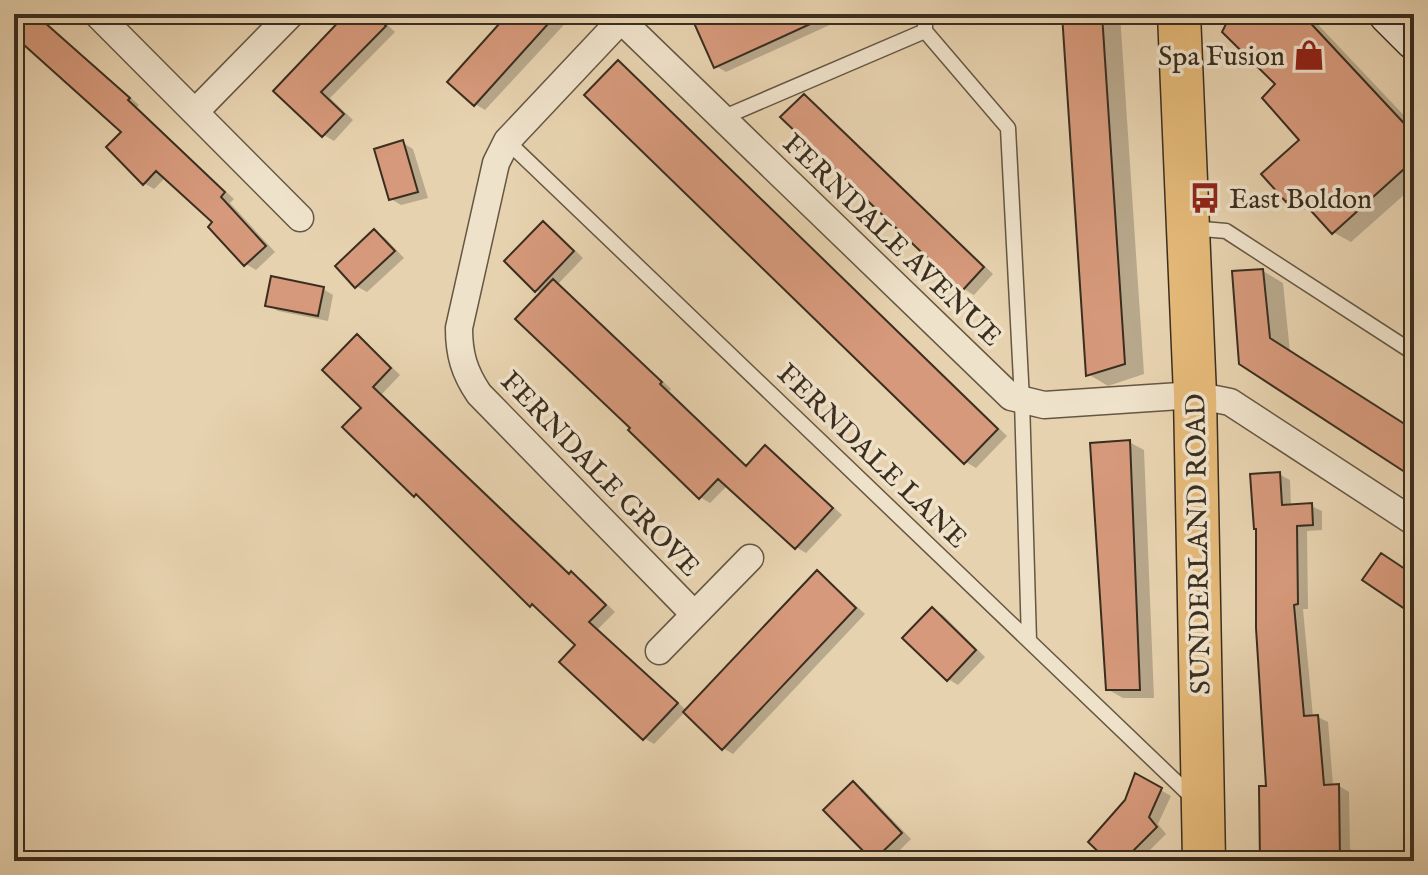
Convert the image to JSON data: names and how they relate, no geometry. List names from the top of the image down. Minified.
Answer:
{"streets":{"main road":["SUNDERLAND ROAD"],"street":["FERNDALE AVENUE","FERNDALE GROVE"],"lane":["FERNDALE LANE"]},"crossings":[["FERNDALE AVENUE","FERNDALE LANE"],["FERNDALE AVENUE","SUNDERLAND ROAD"],["FERNDALE LANE","FERNDALE GROVE"],["FERNDALE LANE","SUNDERLAND ROAD"]],"places":{"shop":["Spa Fusion"],"bus stop":["East Boldon"]}}
